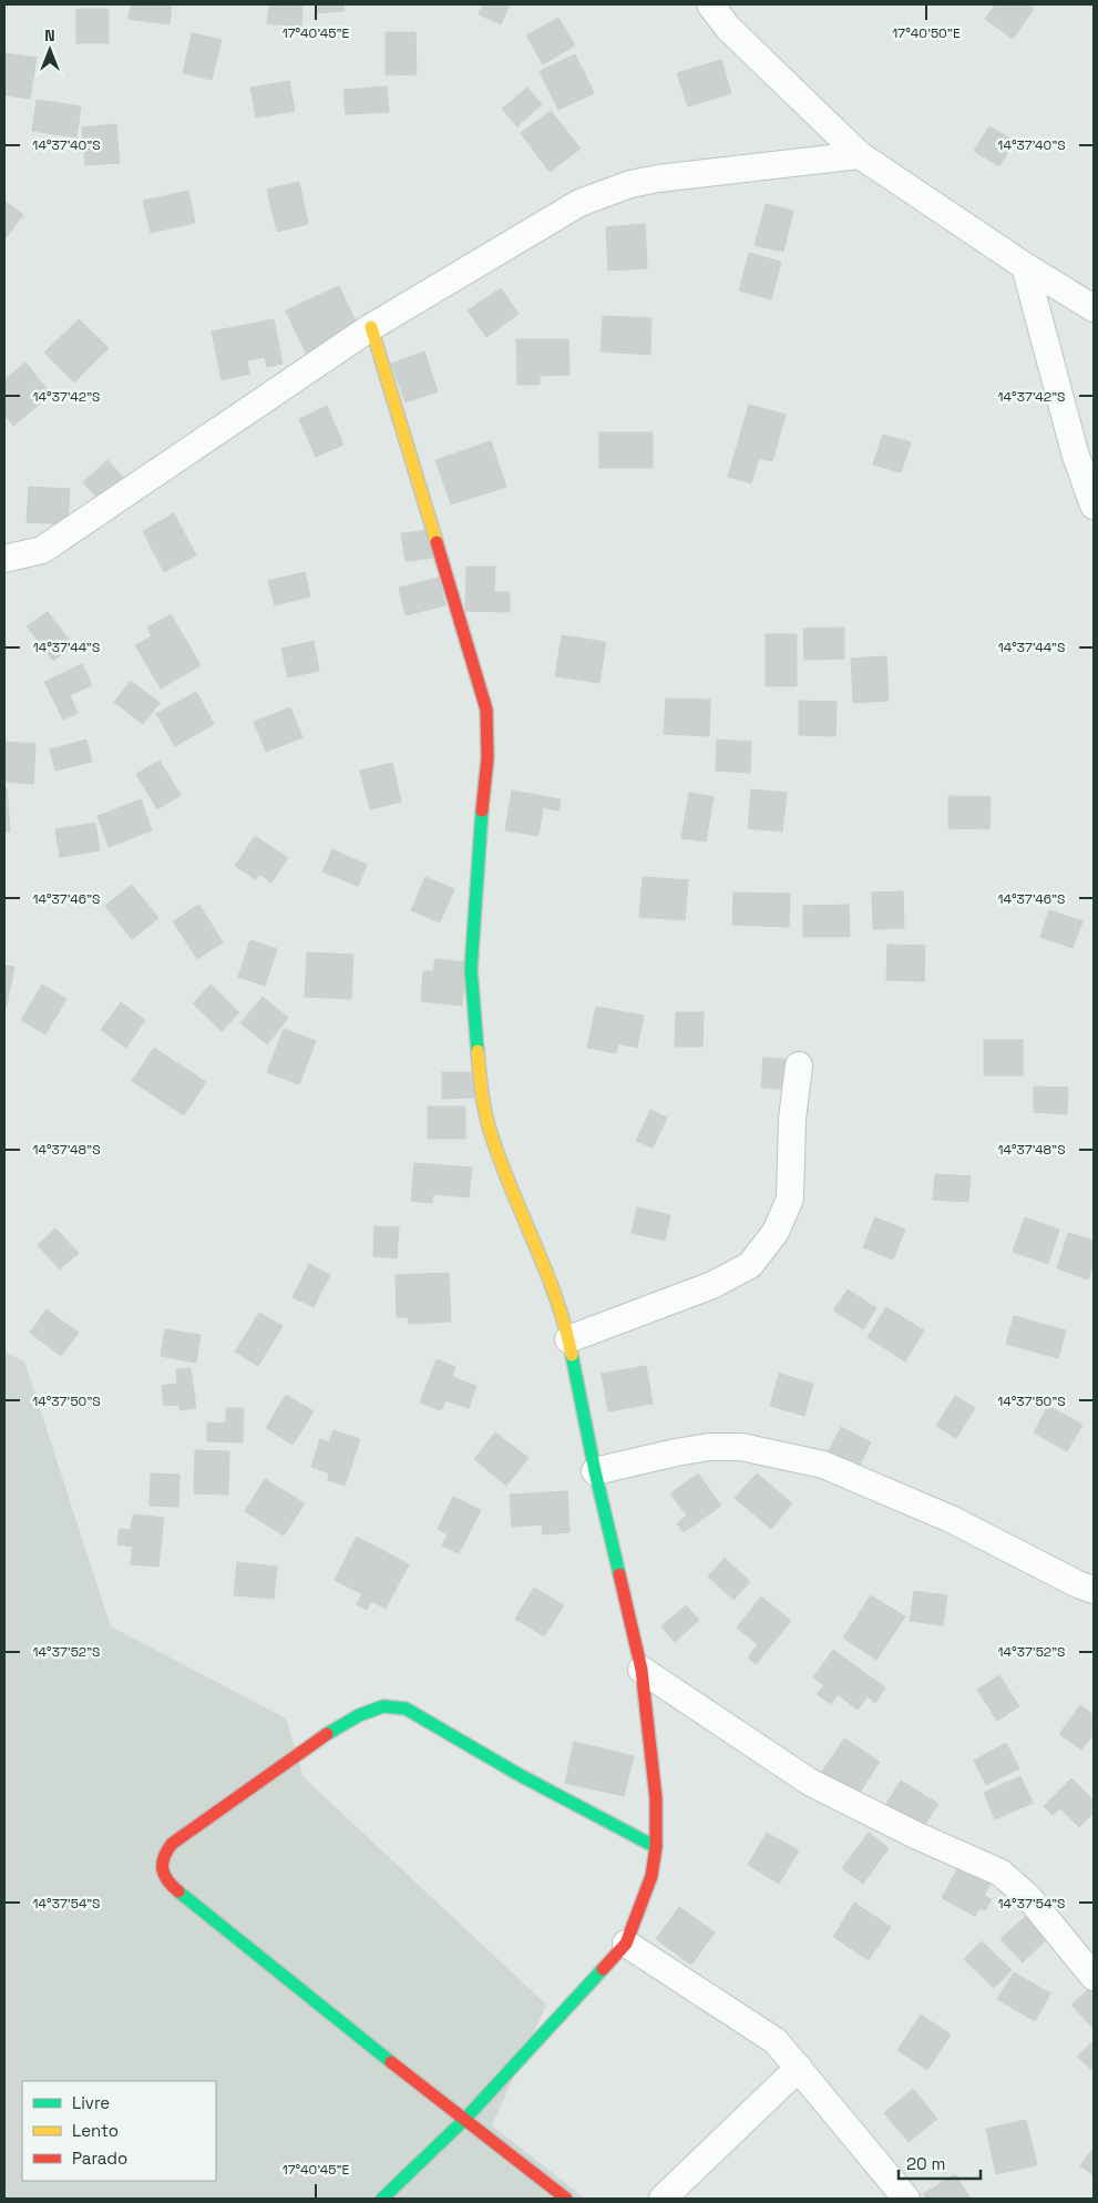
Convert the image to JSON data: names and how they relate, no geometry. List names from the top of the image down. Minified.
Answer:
{"legend":["Livre","Lento","Parado"],"scale_bar":"20 m","north":"top","coordinates":["17°40'45\"E","17°40'50\"E","14°37'40\"S","14°37'42\"S","14°37'44\"S","14°37'46\"S","14°37'48\"S","14°37'50\"S","14°37'52\"S","14°37'54\"S"]}
